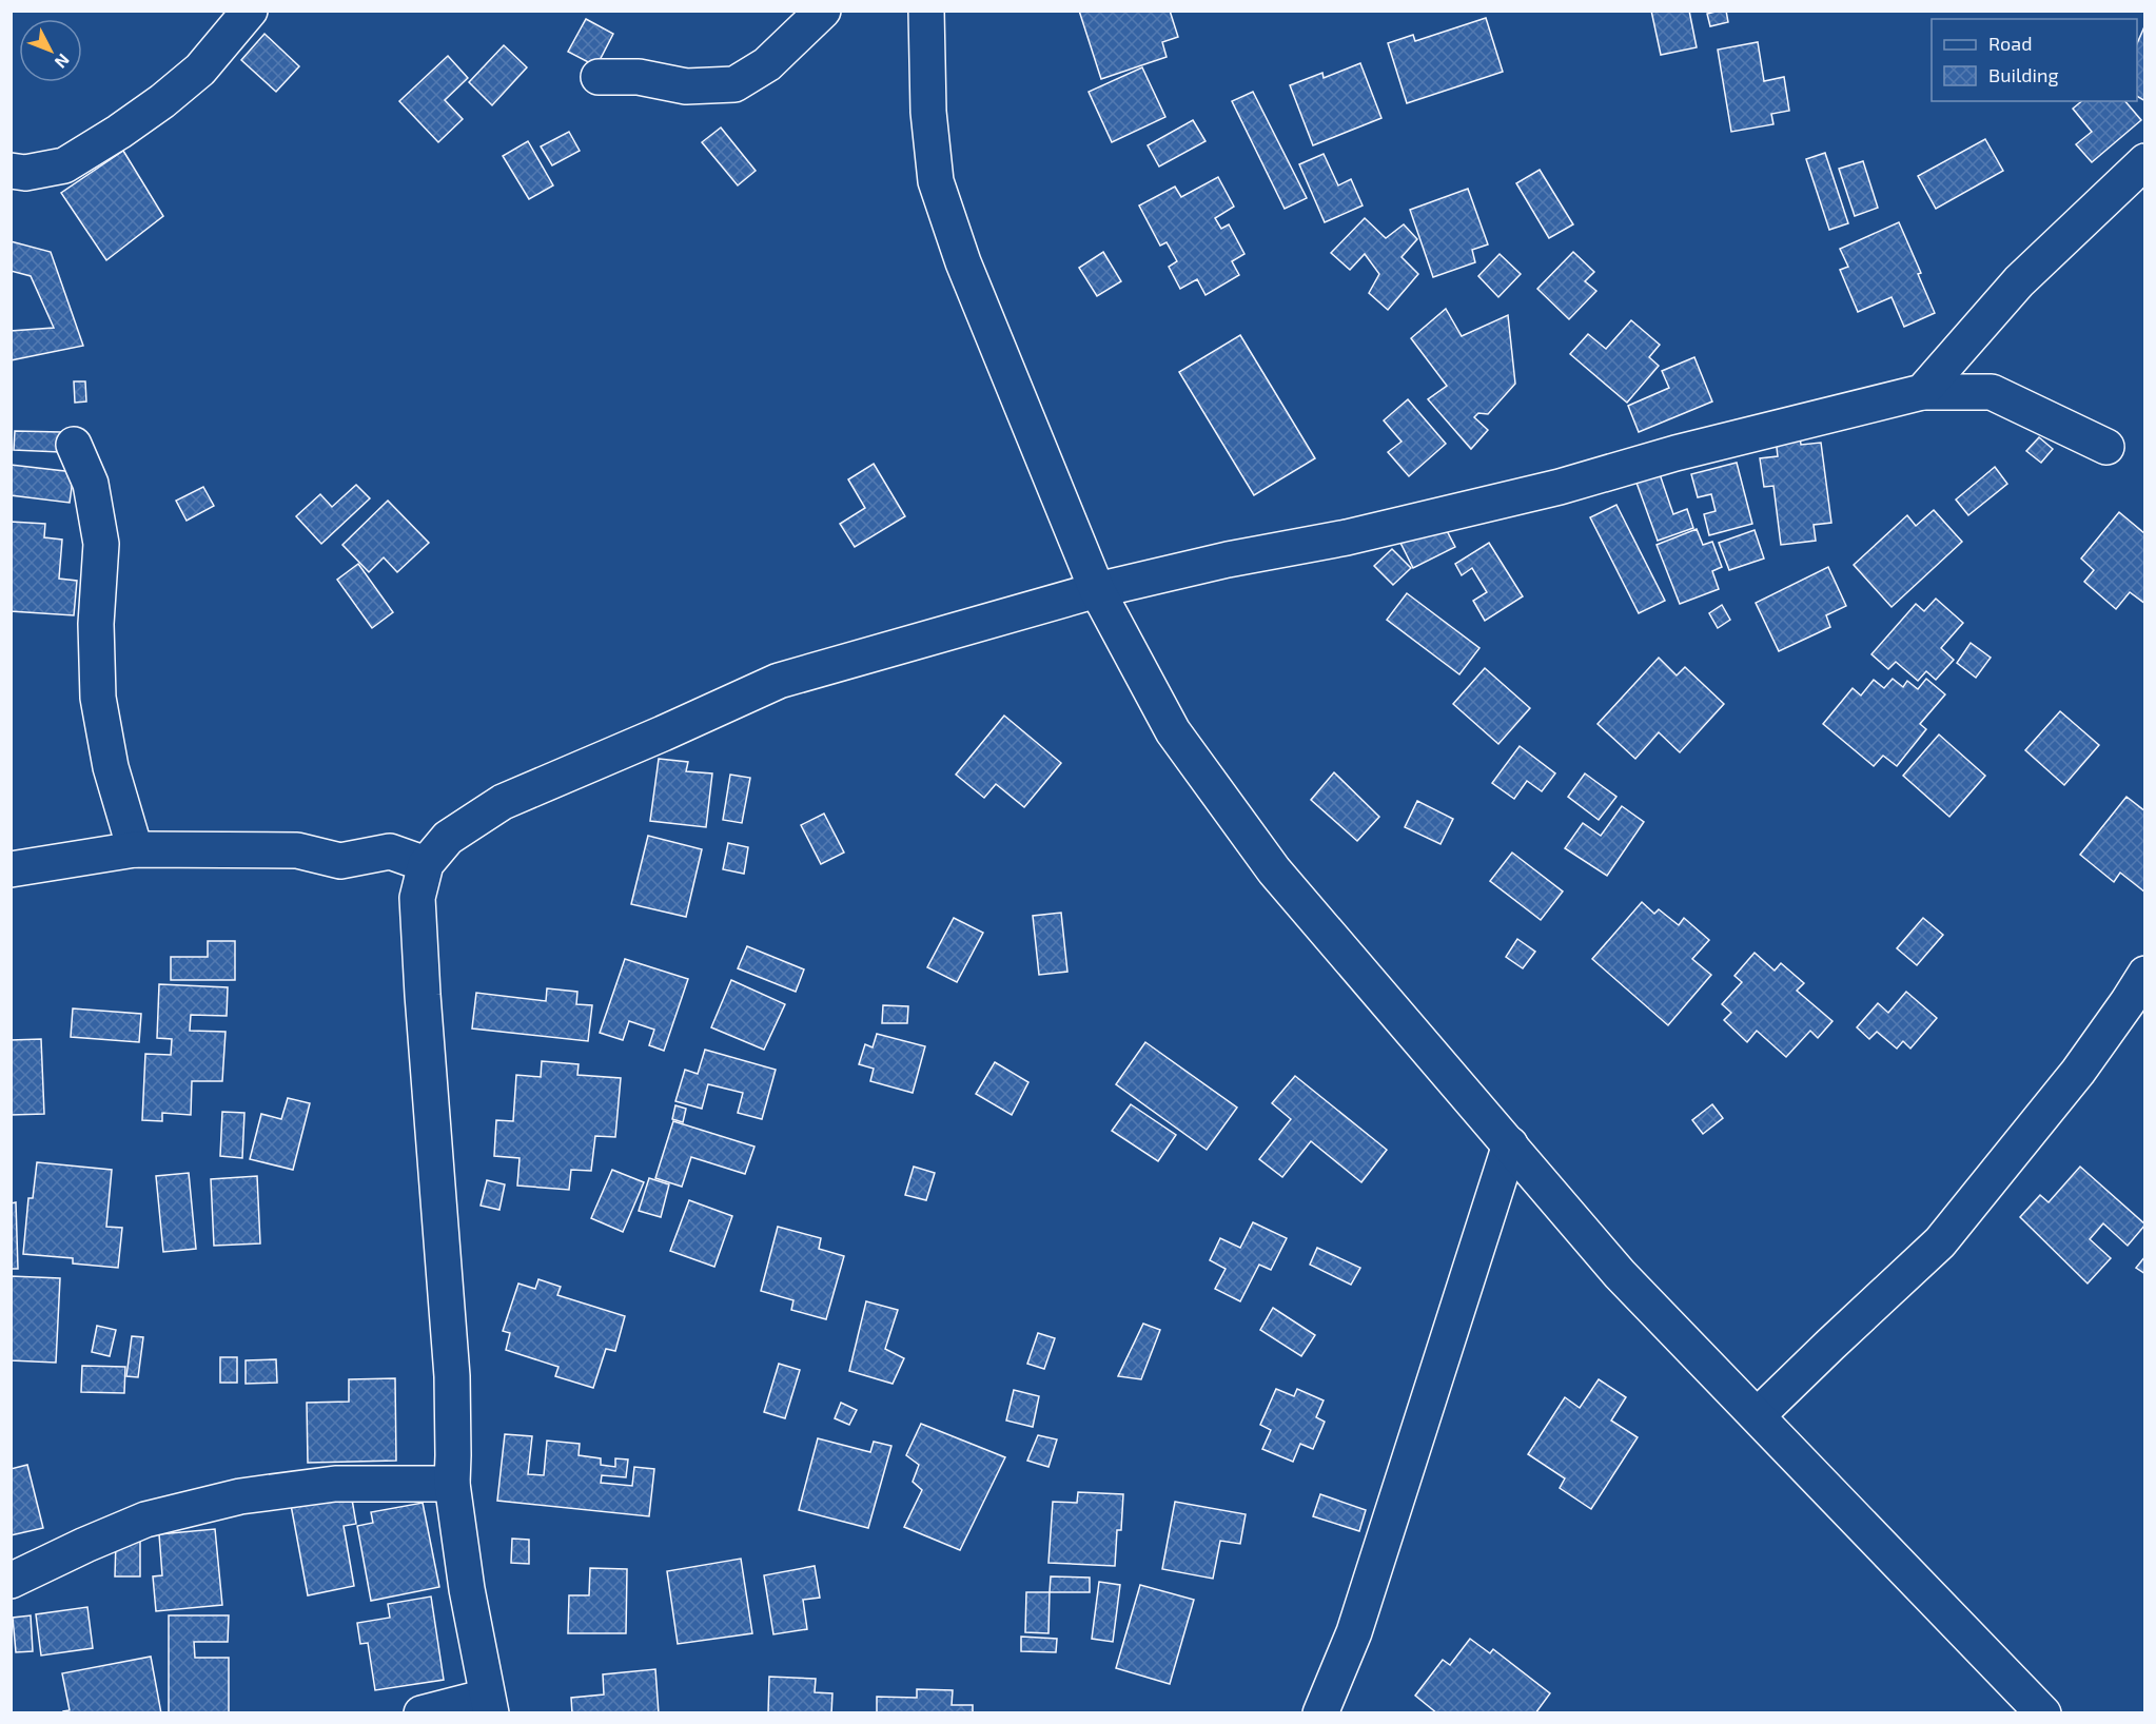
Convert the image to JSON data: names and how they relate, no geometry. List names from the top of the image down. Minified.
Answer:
{"legend":["Road","Building"],"north":"bottom right"}
